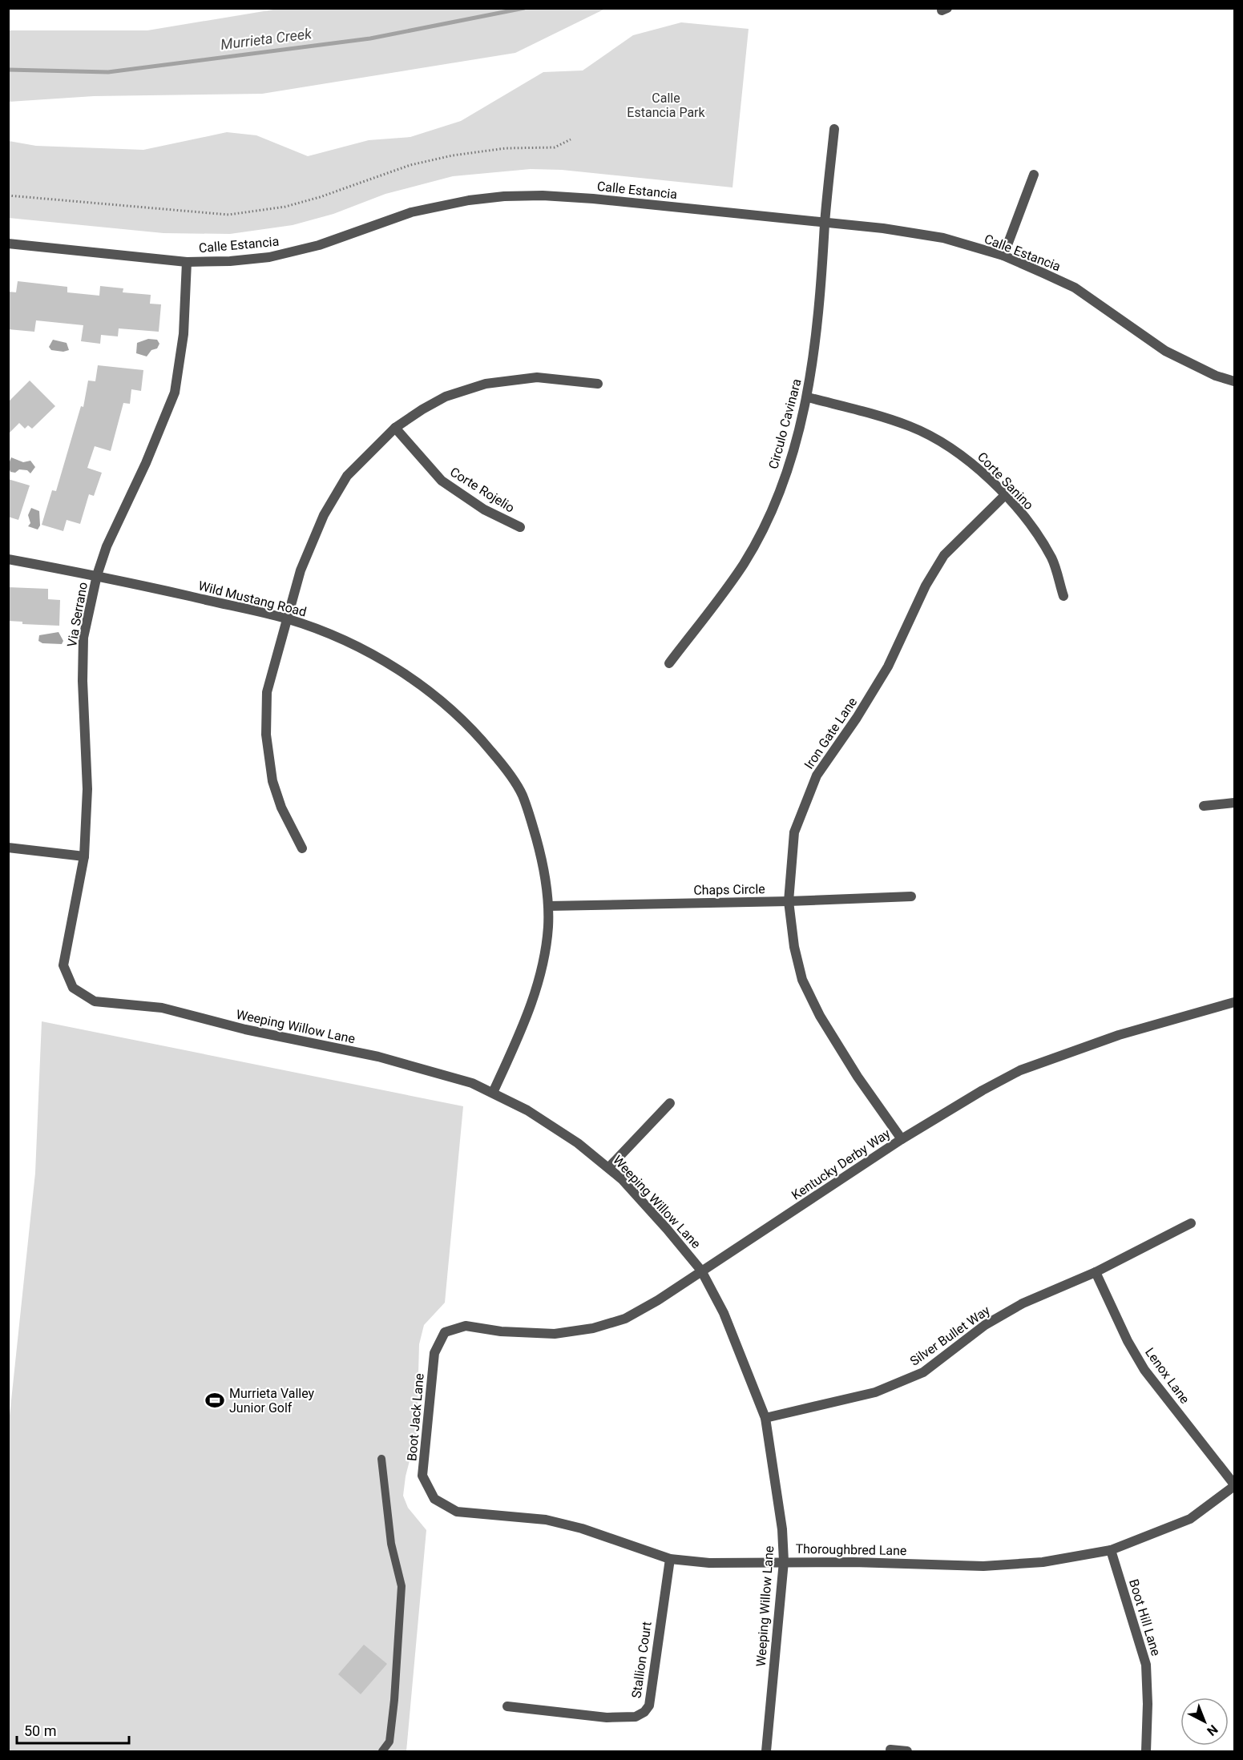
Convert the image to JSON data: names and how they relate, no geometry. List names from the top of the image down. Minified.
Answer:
{"streets":{"street":["Calle Estancia","Circulo Cavinara","Corte Sanino","Corte Rojelio","Wild Mustang Road","Via Serrano","Iron Gate Lane","Chaps Circle","Weeping Willow Lane","Kentucky Derby Way","Silver Bullet Way","Lenox Lane","Boot Jack Lane","Thoroughbred Lane","Boot Hill Lane","Stallion Court"]},"crossings":[["Calle Estancia","Circulo Cavinara"],["Calle Estancia","Via Serrano"],["Circulo Cavinara","Corte Sanino"],["Corte Sanino","Iron Gate Lane"],["Wild Mustang Road","Via Serrano"],["Wild Mustang Road","Chaps Circle"],["Wild Mustang Road","Weeping Willow Lane"],["Via Serrano","Weeping Willow Lane"],["Iron Gate Lane","Chaps Circle"],["Iron Gate Lane","Kentucky Derby Way"],["Weeping Willow Lane","Kentucky Derby Way"],["Weeping Willow Lane","Silver Bullet Way"],["Weeping Willow Lane","Thoroughbred Lane"],["Kentucky Derby Way","Boot Jack Lane"],["Silver Bullet Way","Lenox Lane"],["Lenox Lane","Thoroughbred Lane"],["Boot Jack Lane","Thoroughbred Lane"],["Thoroughbred Lane","Boot Hill Lane"],["Thoroughbred Lane","Stallion Court"]],"water":["Murrieta Creek"],"parks":["Calle Estancia Park"],"places":{"sports":["Murrieta Valley Junior Golf"]},"scale_bar":"50 m","north":"bottom right"}
